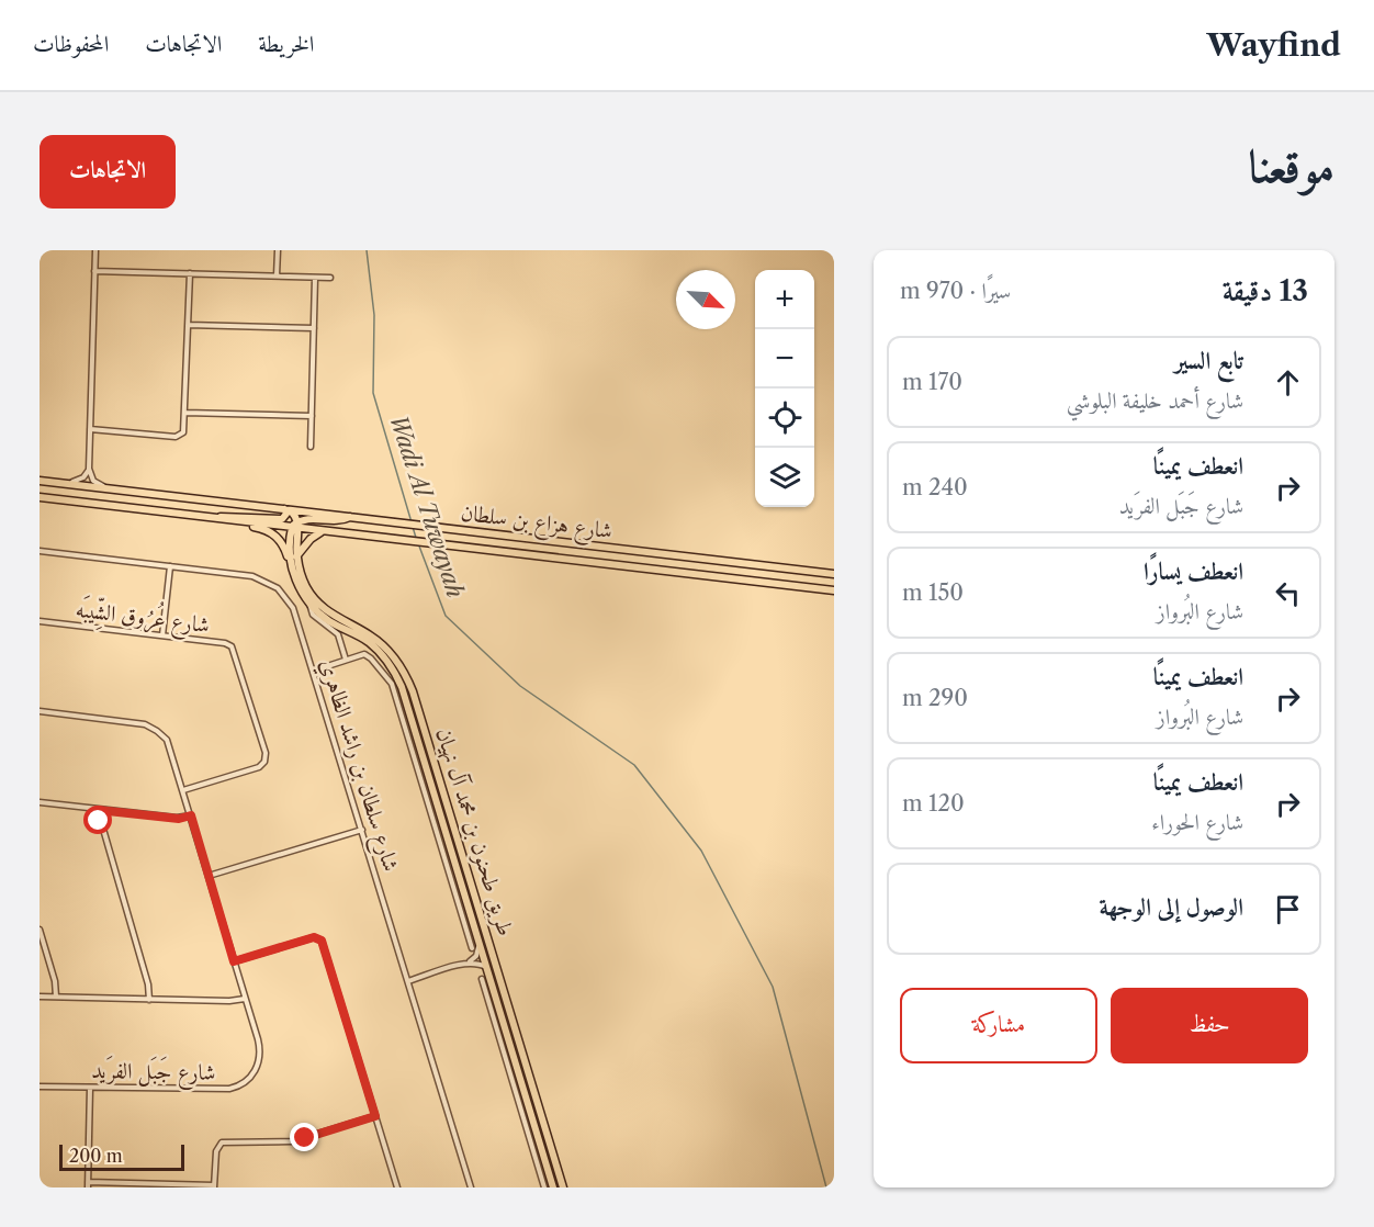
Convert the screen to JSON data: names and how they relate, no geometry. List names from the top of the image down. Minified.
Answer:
{"streets":{"main road":["شارع هزاع بن سلطان","طريق طحنون بن محمد آل نهيان"],"street":["شارع عُرُوق الشِّيبَه","شارع سلطان بن راشد الظاهري","شارع جَبَل الفرَيد"]},"crossings":[["شارع هزاع بن سلطان","طريق طحنون بن محمد آل نهيان"],["شارع عُرُوق الشِّيبَه","شارع جَبَل الفرَيد"]],"water":["Wadi Al Tuwayah"],"scale_bar":"200 m","north":"bottom right","page":{"header":"Wayfind","nav":["الخريطة","الاتجاهات","المحفوظات"],"title":"موقعنا","buttons":["الاتجاهات",["حفظ","مشاركة"]],"heading":["13 دقيقة","سيرًا · 970 m"],"map_buttons":["+","−"],"list":[["تابع السير","شارع أحمد خليفة البلوشي","170 m"],["انعطف يمينًا","شارع جَبَل الفرَيد","240 m"],["انعطف يسارًا","شارع البُرواز","150 m"],["انعطف يمينًا","شارع البُرواز","290 m"],["انعطف يمينًا","شارع الحوراء","120 m"],"الوصول إلى الوجهة"],"scale":"200 m"}}
